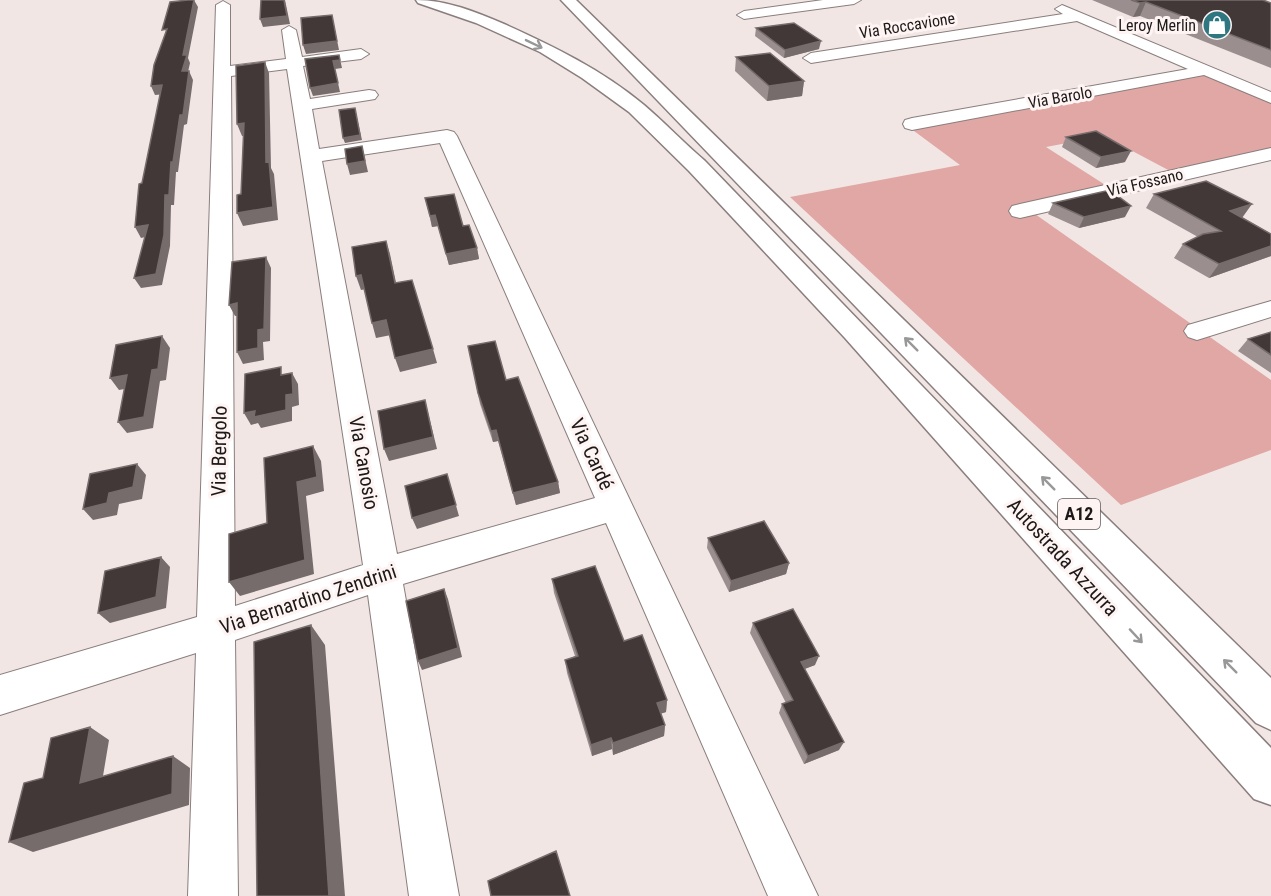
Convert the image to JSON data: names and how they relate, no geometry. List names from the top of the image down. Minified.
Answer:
{"streets":{"highway":["A12","Autostrada Azzurra"],"street":["Via Roccavione","Via Barolo","Via Fossano","Via Bergolo","Via Cardé","Via Canosio","Via Bernardino Zendrini"]},"crossings":[["Via Bergolo","Via Bernardino Zendrini"],["Via Cardé","Via Canosio"],["Via Cardé","Via Bernardino Zendrini"],["Via Canosio","Via Bernardino Zendrini"]],"places":{"shop":["Leroy Merlin"]}}
